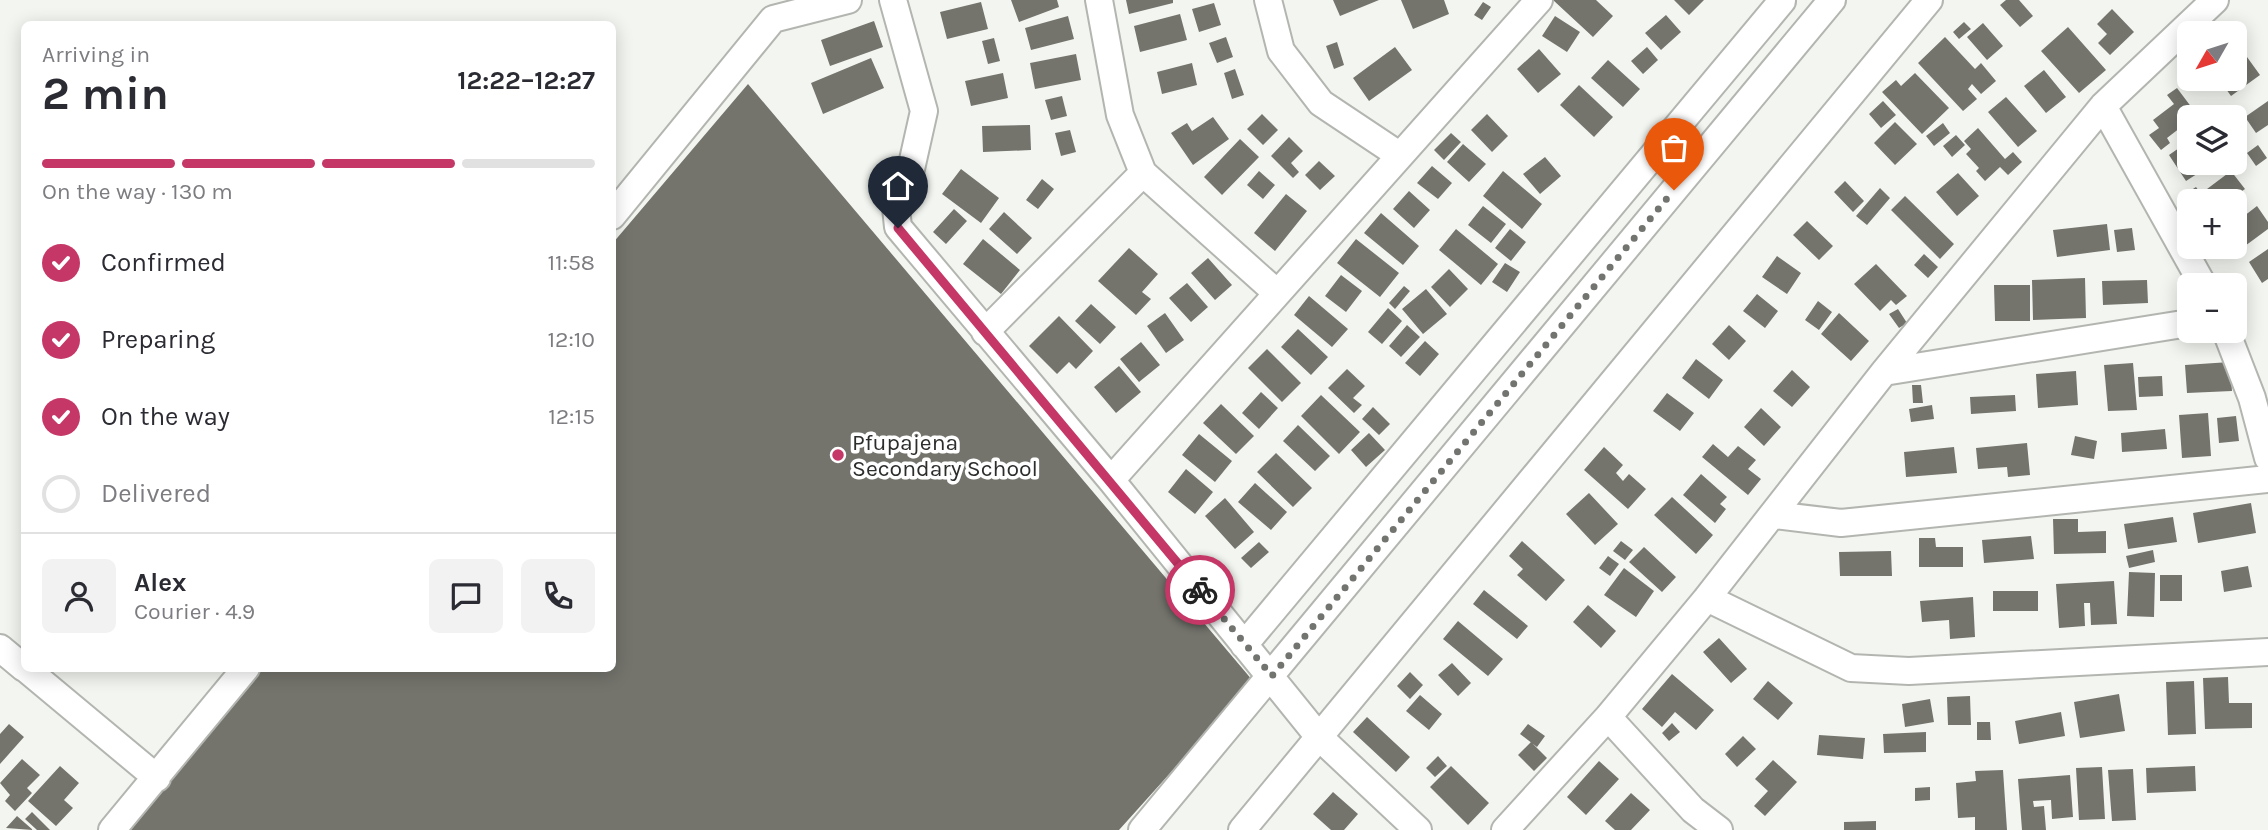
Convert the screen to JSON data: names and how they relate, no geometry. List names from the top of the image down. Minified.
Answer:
{"places":["Pfupajena Secondary School"],"north":"bottom left","page":{"map_buttons":["+","−"],"heading":["2 min","Arriving in","12:22–12:27"],"panel":["Alex","Courier · 4.9"],"bar":"On the way · 130 m","list":[["Confirmed","11:58"],["Preparing","12:10"],["On the way","12:15"],"Delivered"]}}
